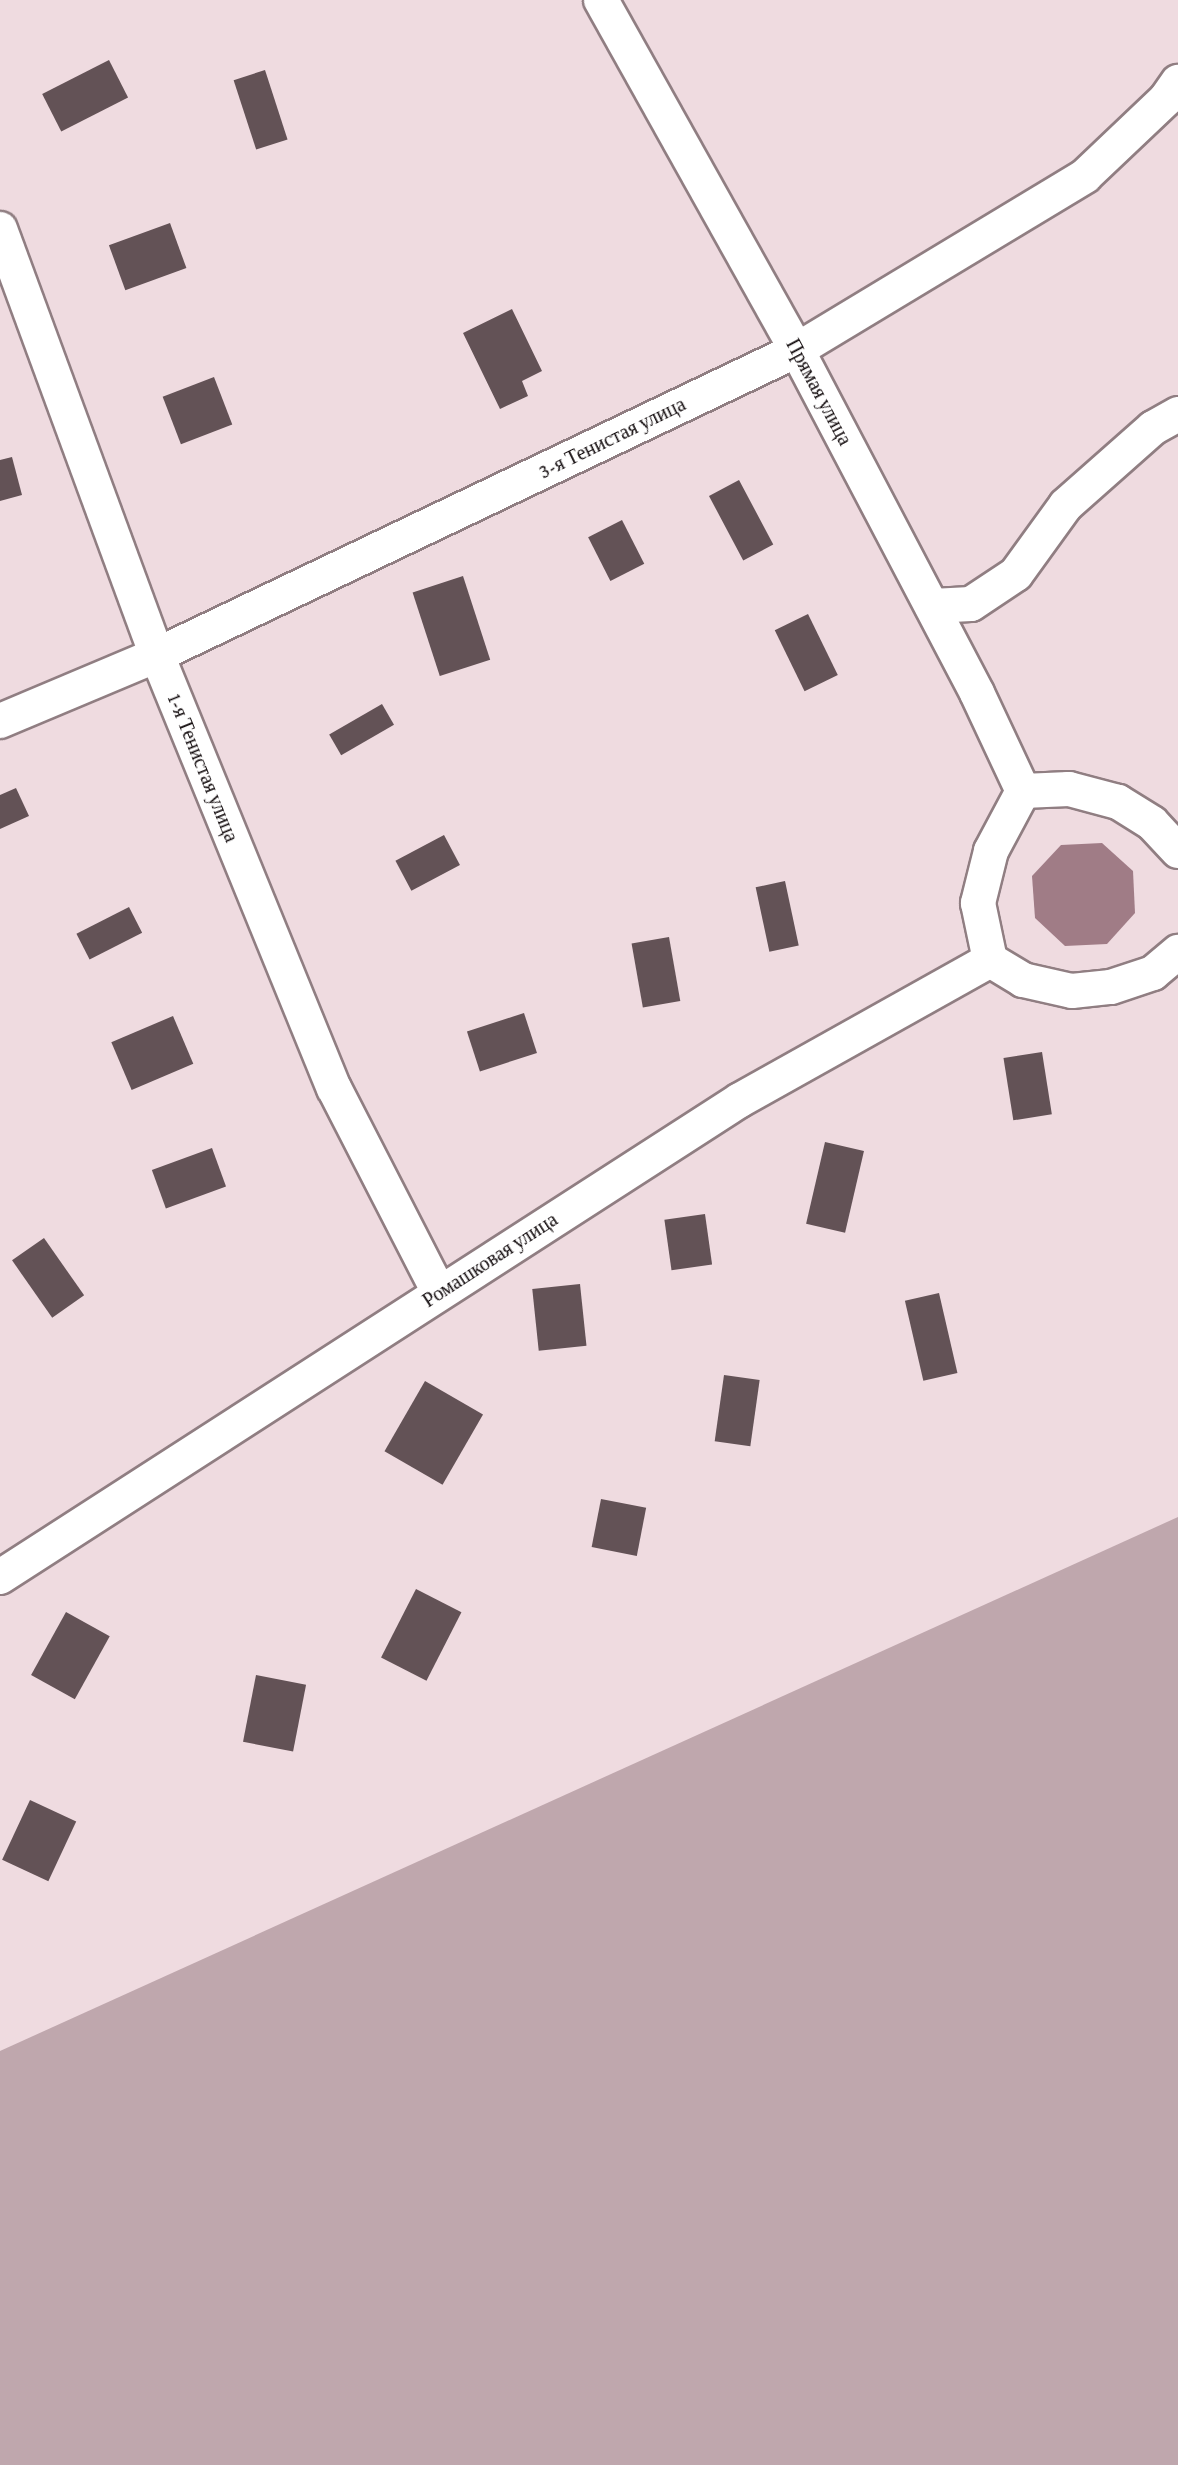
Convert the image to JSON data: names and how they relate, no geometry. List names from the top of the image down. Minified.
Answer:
{"streets":{"street":["Прямая улица","3-я Тенистая улица","1-я Тенистая улица","Ромашковая улица"]},"crossings":[["Прямая улица","3-я Тенистая улица"],["3-я Тенистая улица","1-я Тенистая улица"],["1-я Тенистая улица","Ромашковая улица"]]}
